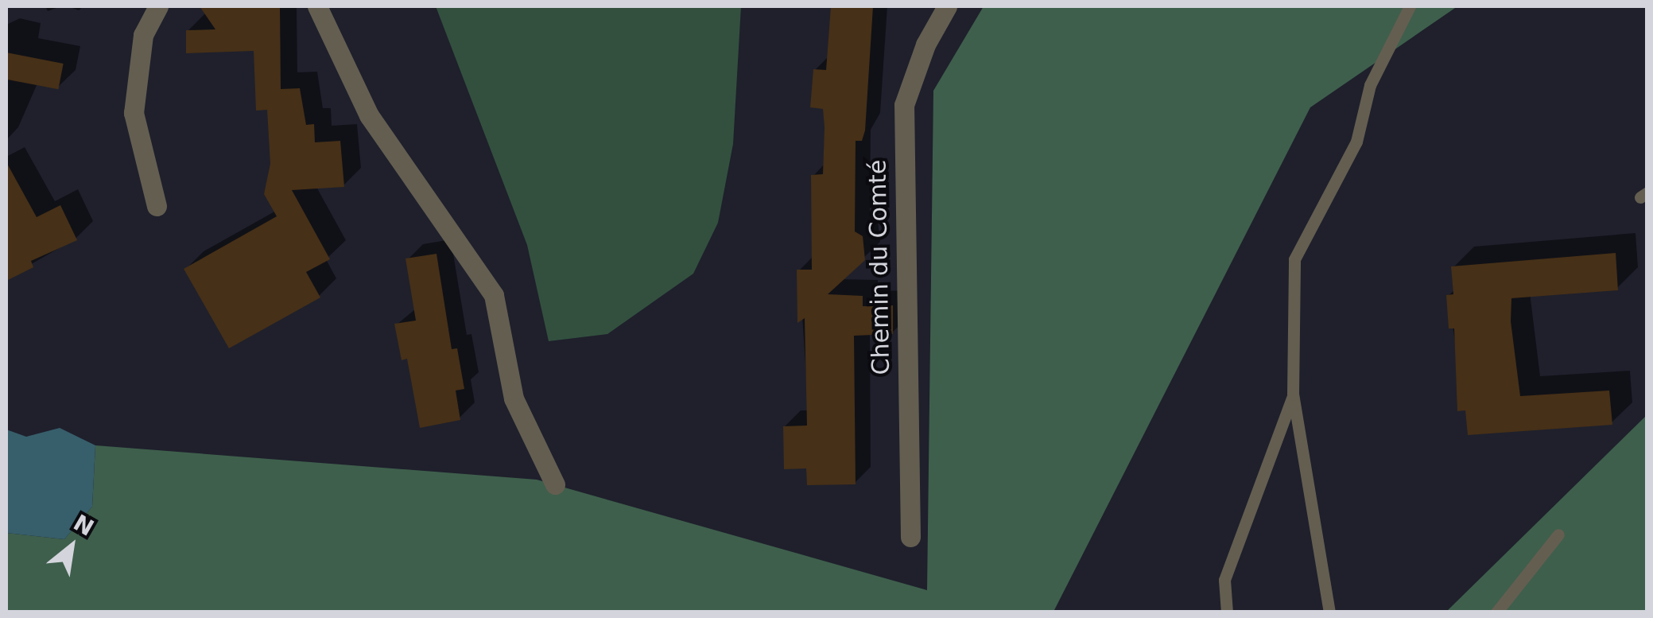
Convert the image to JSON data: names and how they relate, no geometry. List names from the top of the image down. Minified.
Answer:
{"streets":{"street":["Chemin du Comté"]},"north":"top right"}
